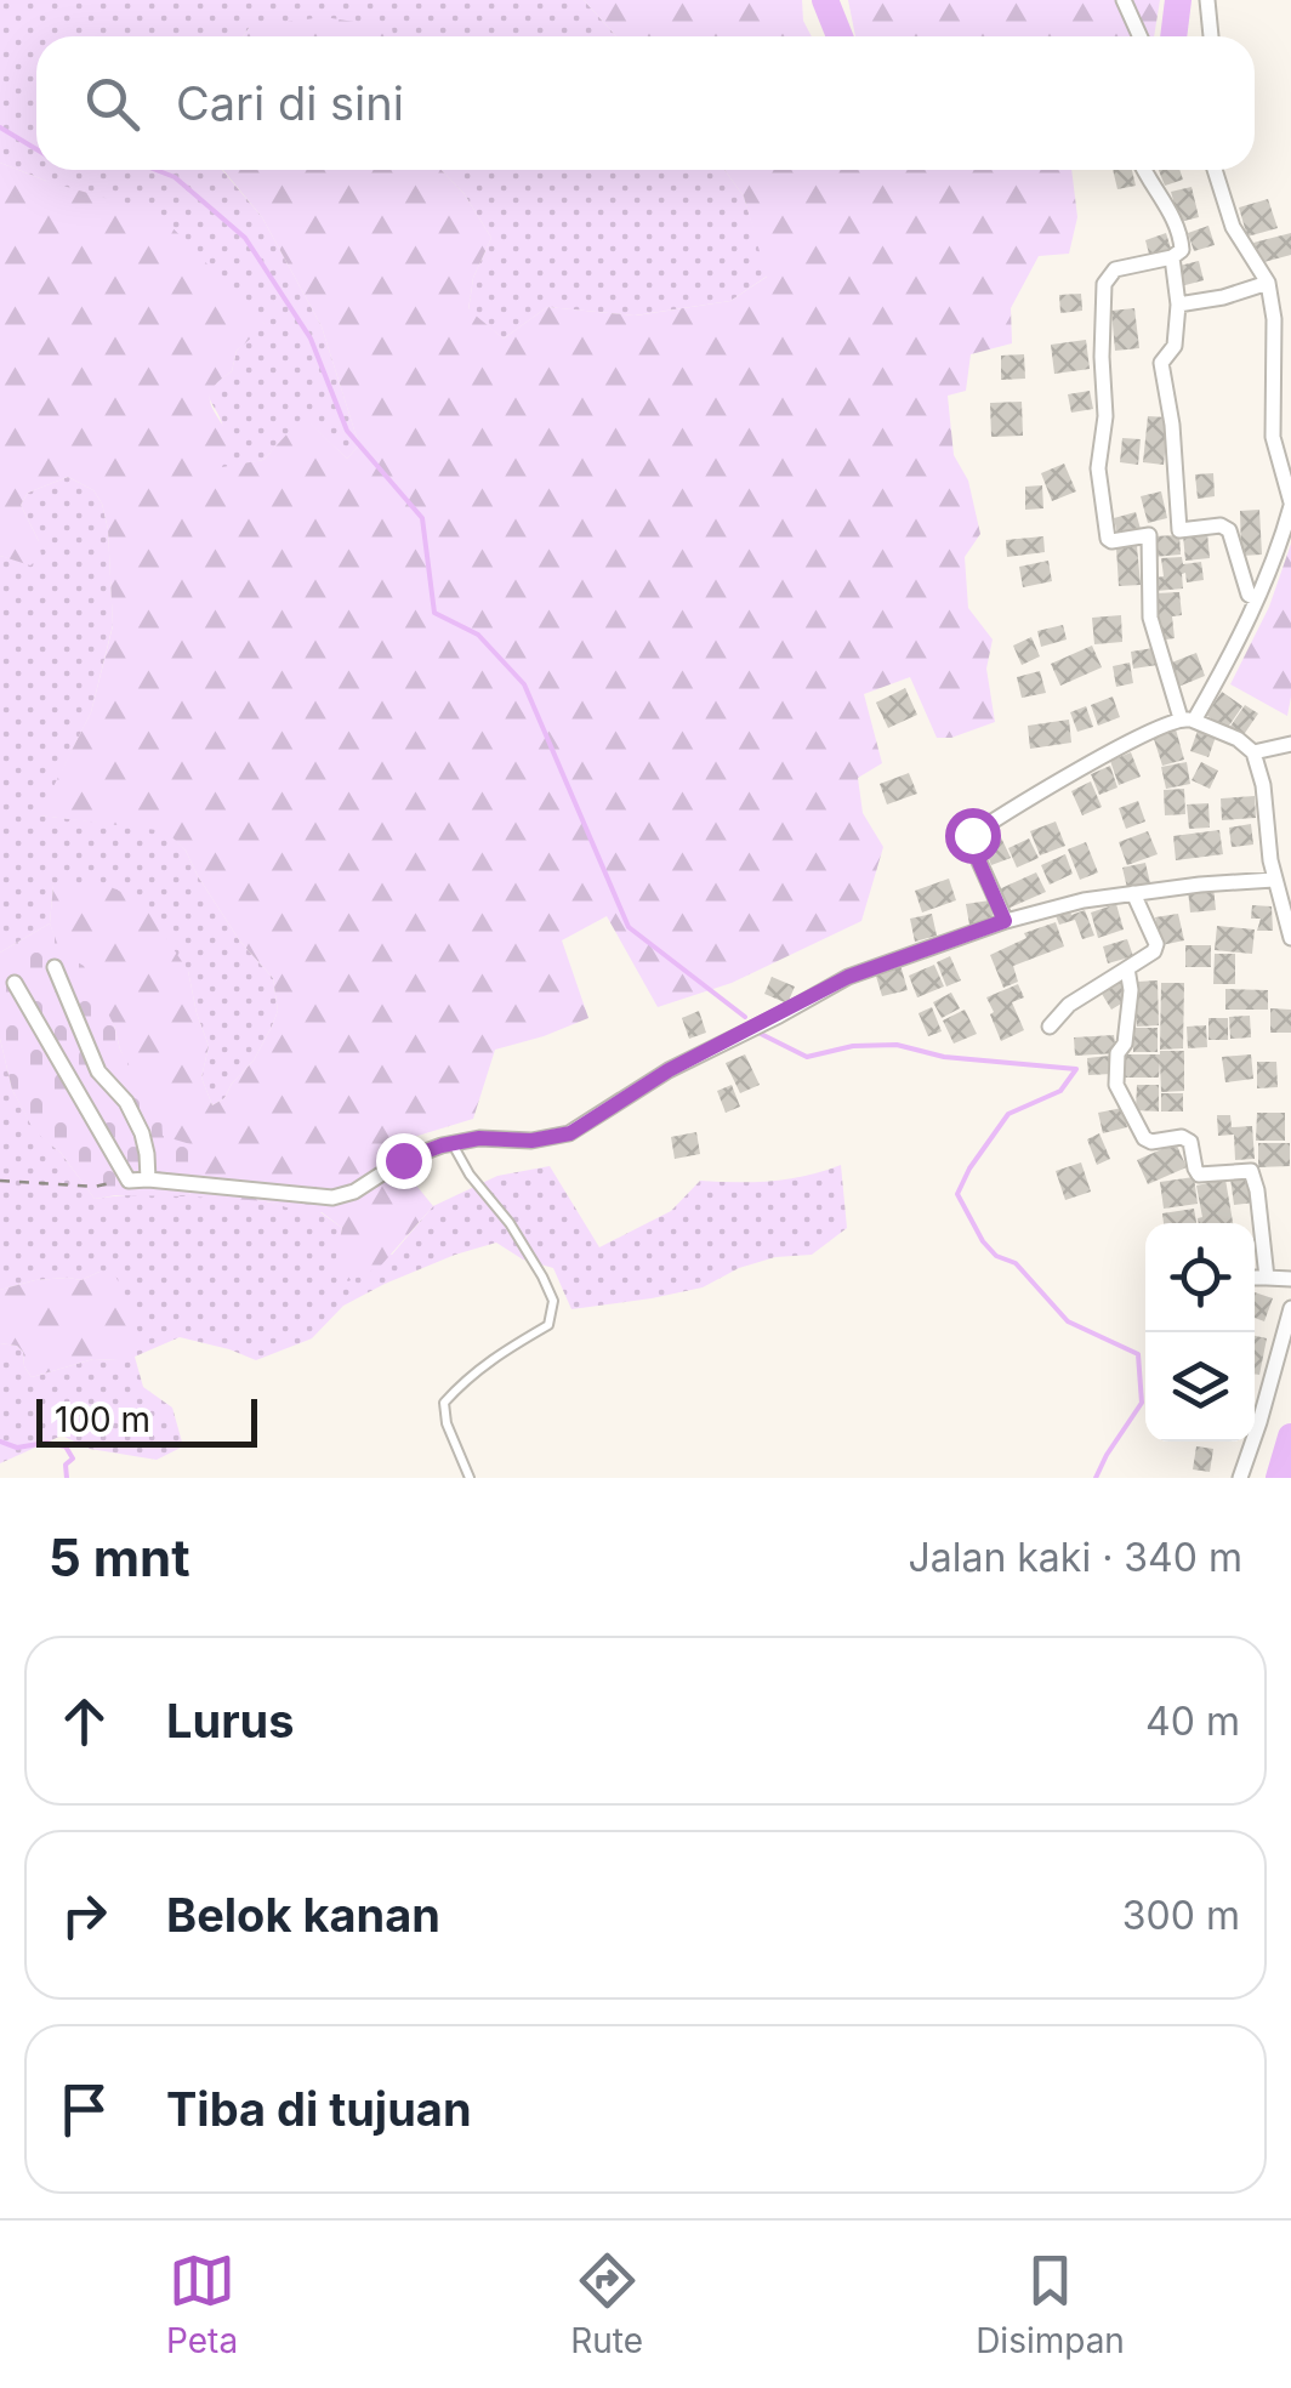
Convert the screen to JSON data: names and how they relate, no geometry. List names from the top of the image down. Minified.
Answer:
{"scale_bar":"100 m","page":{"search":"Cari di sini","scale":"100 m","heading":["5 mnt","Jalan kaki · 340 m"],"list":[["Lurus","40 m"],["Belok kanan","300 m"],"Tiba di tujuan"],"nav":["Peta","Rute","Disimpan"]}}
